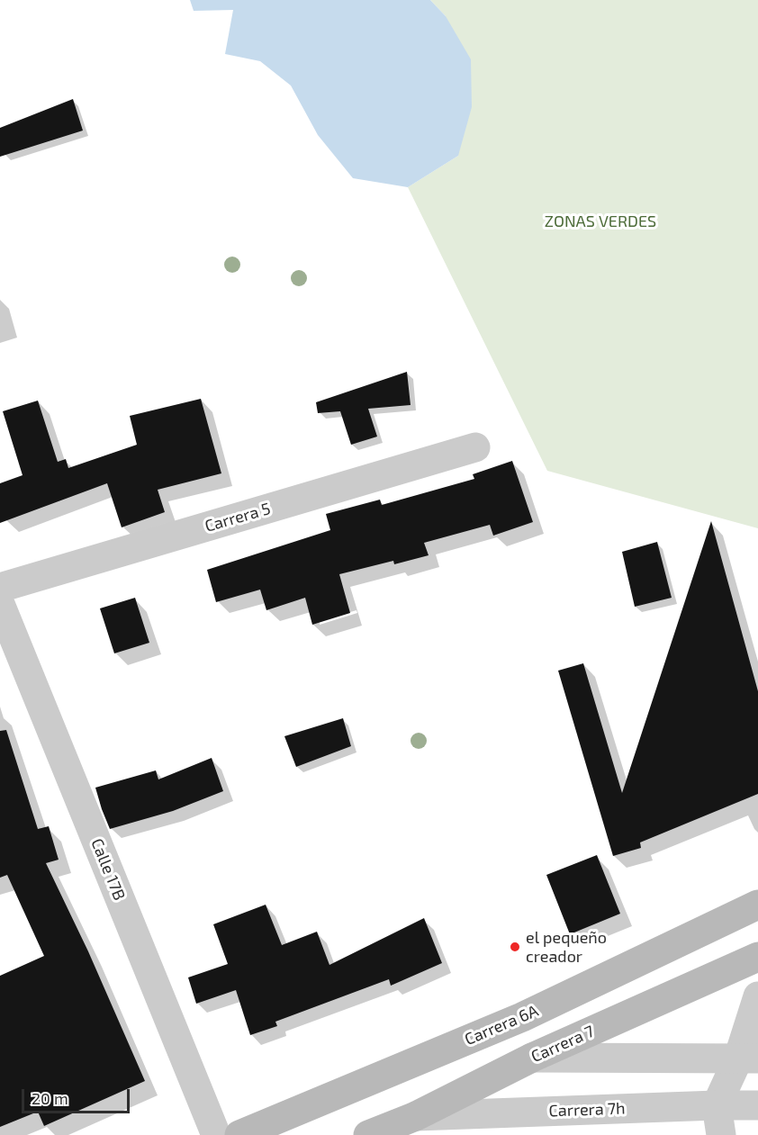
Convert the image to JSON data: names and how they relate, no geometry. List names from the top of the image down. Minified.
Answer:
{"streets":{"main road":["Carrera 6A","Carrera 7"],"street":["Carrera 5","Calle 17B","Carrera 7h"]},"crossings":[["Carrera 7","Carrera 7h"]],"parks":["ZONAS VERDES"],"places":["el pequeño creador"],"scale_bar":"20 m"}
